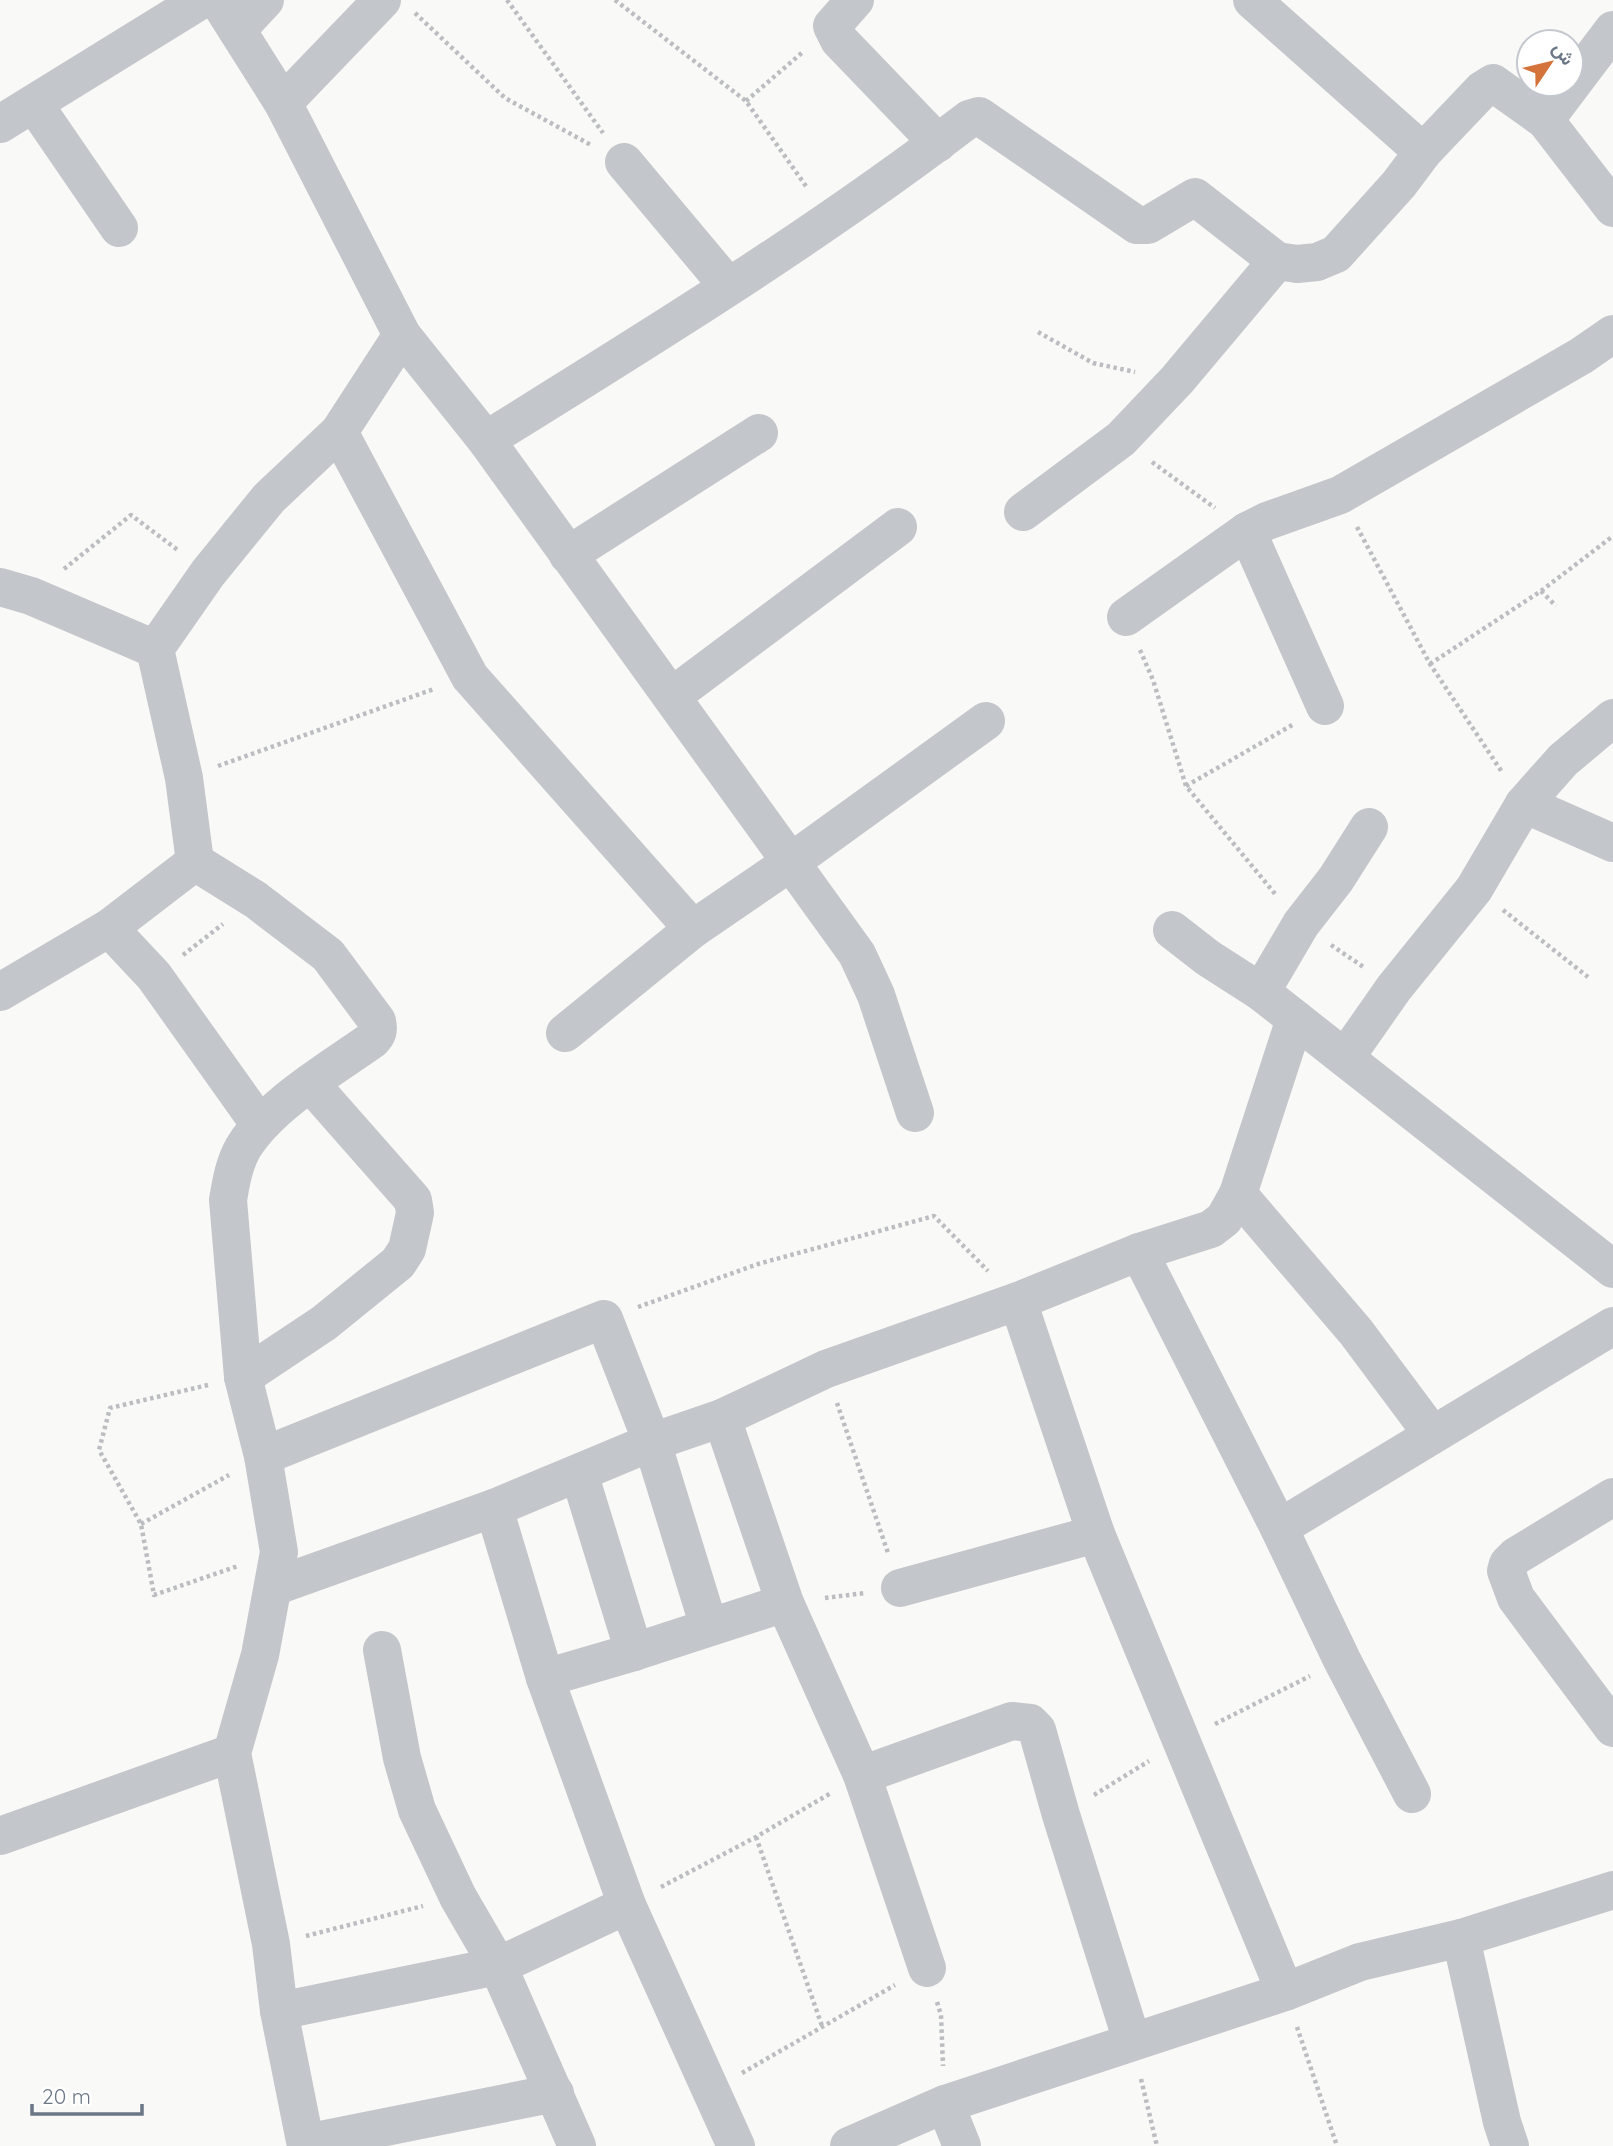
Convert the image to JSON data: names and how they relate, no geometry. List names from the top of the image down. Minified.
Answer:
{"scale_bar":"20 m","north":"top right"}
